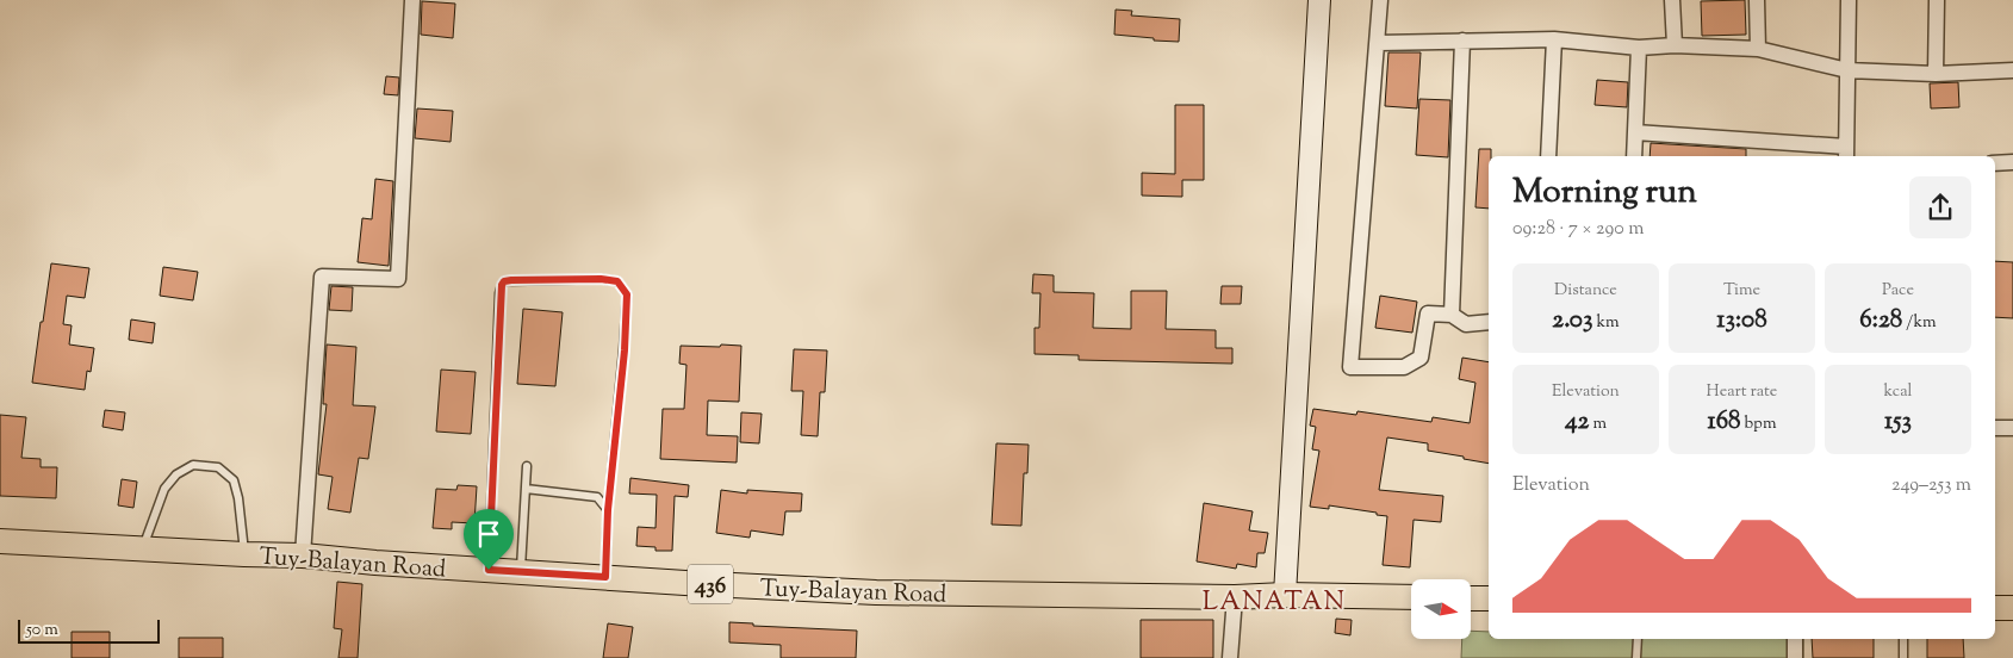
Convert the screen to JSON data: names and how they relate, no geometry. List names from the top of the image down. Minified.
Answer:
{"streets":{"main road":["Tuy-Balayan Road","436"]},"districts":["LANATAN"],"scale_bar":"50 m","north":"right","page":{"heading":["Morning run","09:28 · 7 × 290 m"],"stats":[["Distance","2.03 km"],["Time","13:08"],["Pace","6:28 /km"],["Elevation","42 m"],["Heart rate","168 bpm"],["kcal","153"]],"chart":["Elevation","249–253 m"],"scale":"50 m"}}
